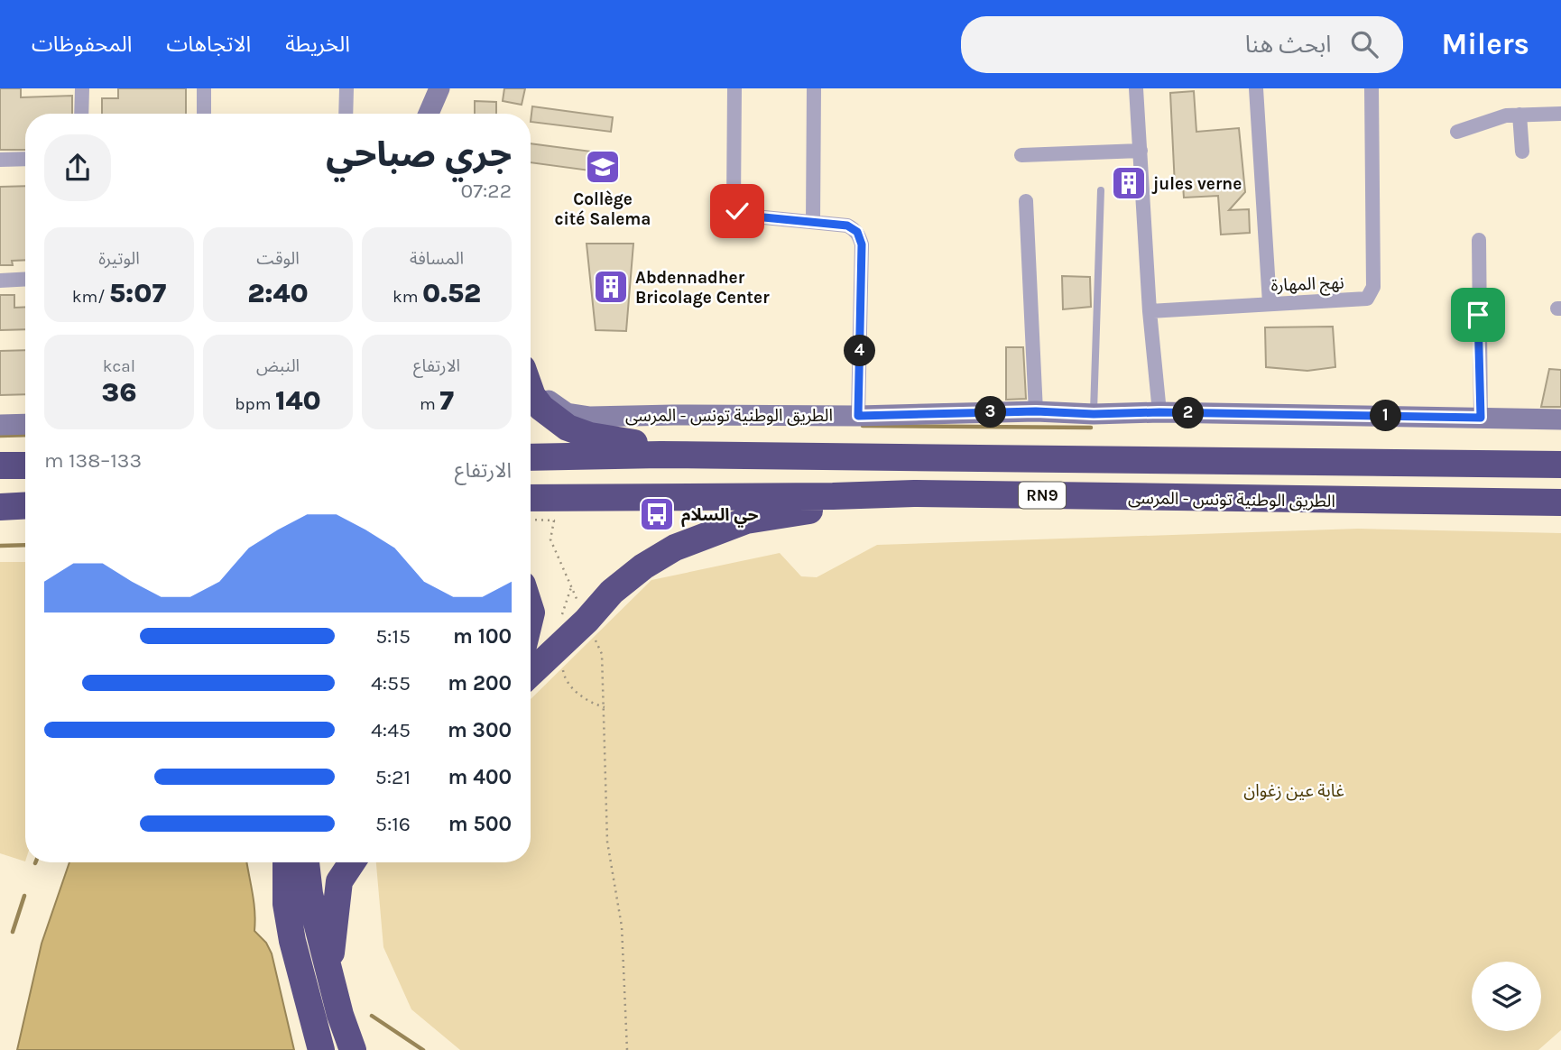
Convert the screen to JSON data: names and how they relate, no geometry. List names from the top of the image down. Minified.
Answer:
{"streets":{"highway":["الطريق الوطنية تونس - المرسى","RN9"],"street":["نهج المهارة"]},"parks":["غابة عين زغوان"],"places":{"school or university":["Collège cité Salema"],"building":["jules verne","Abdennadher Bricolage Center"],"bus stop":["حي السلام"]},"page":{"header":"Milers","search":"ابحث هنا","nav":["الخريطة","الاتجاهات","المحفوظات"],"heading":["جري صباحي","07:22"],"stats":[["المسافة","0.52 km"],["الوقت","2:40"],["الوتيرة","5:07 /km"],["الارتفاع","7 m"],["النبض","140 bpm"],["kcal","36"]],"pins":["4","3","2","1"],"chart":["الارتفاع","133–138 m"],"list":[{"name":"100 m","note":"5:15"},{"name":"200 m","note":"4:55"},{"name":"300 m","note":"4:45"},{"name":"400 m","note":"5:21"},{"name":"500 m","note":"5:16"}]}}
